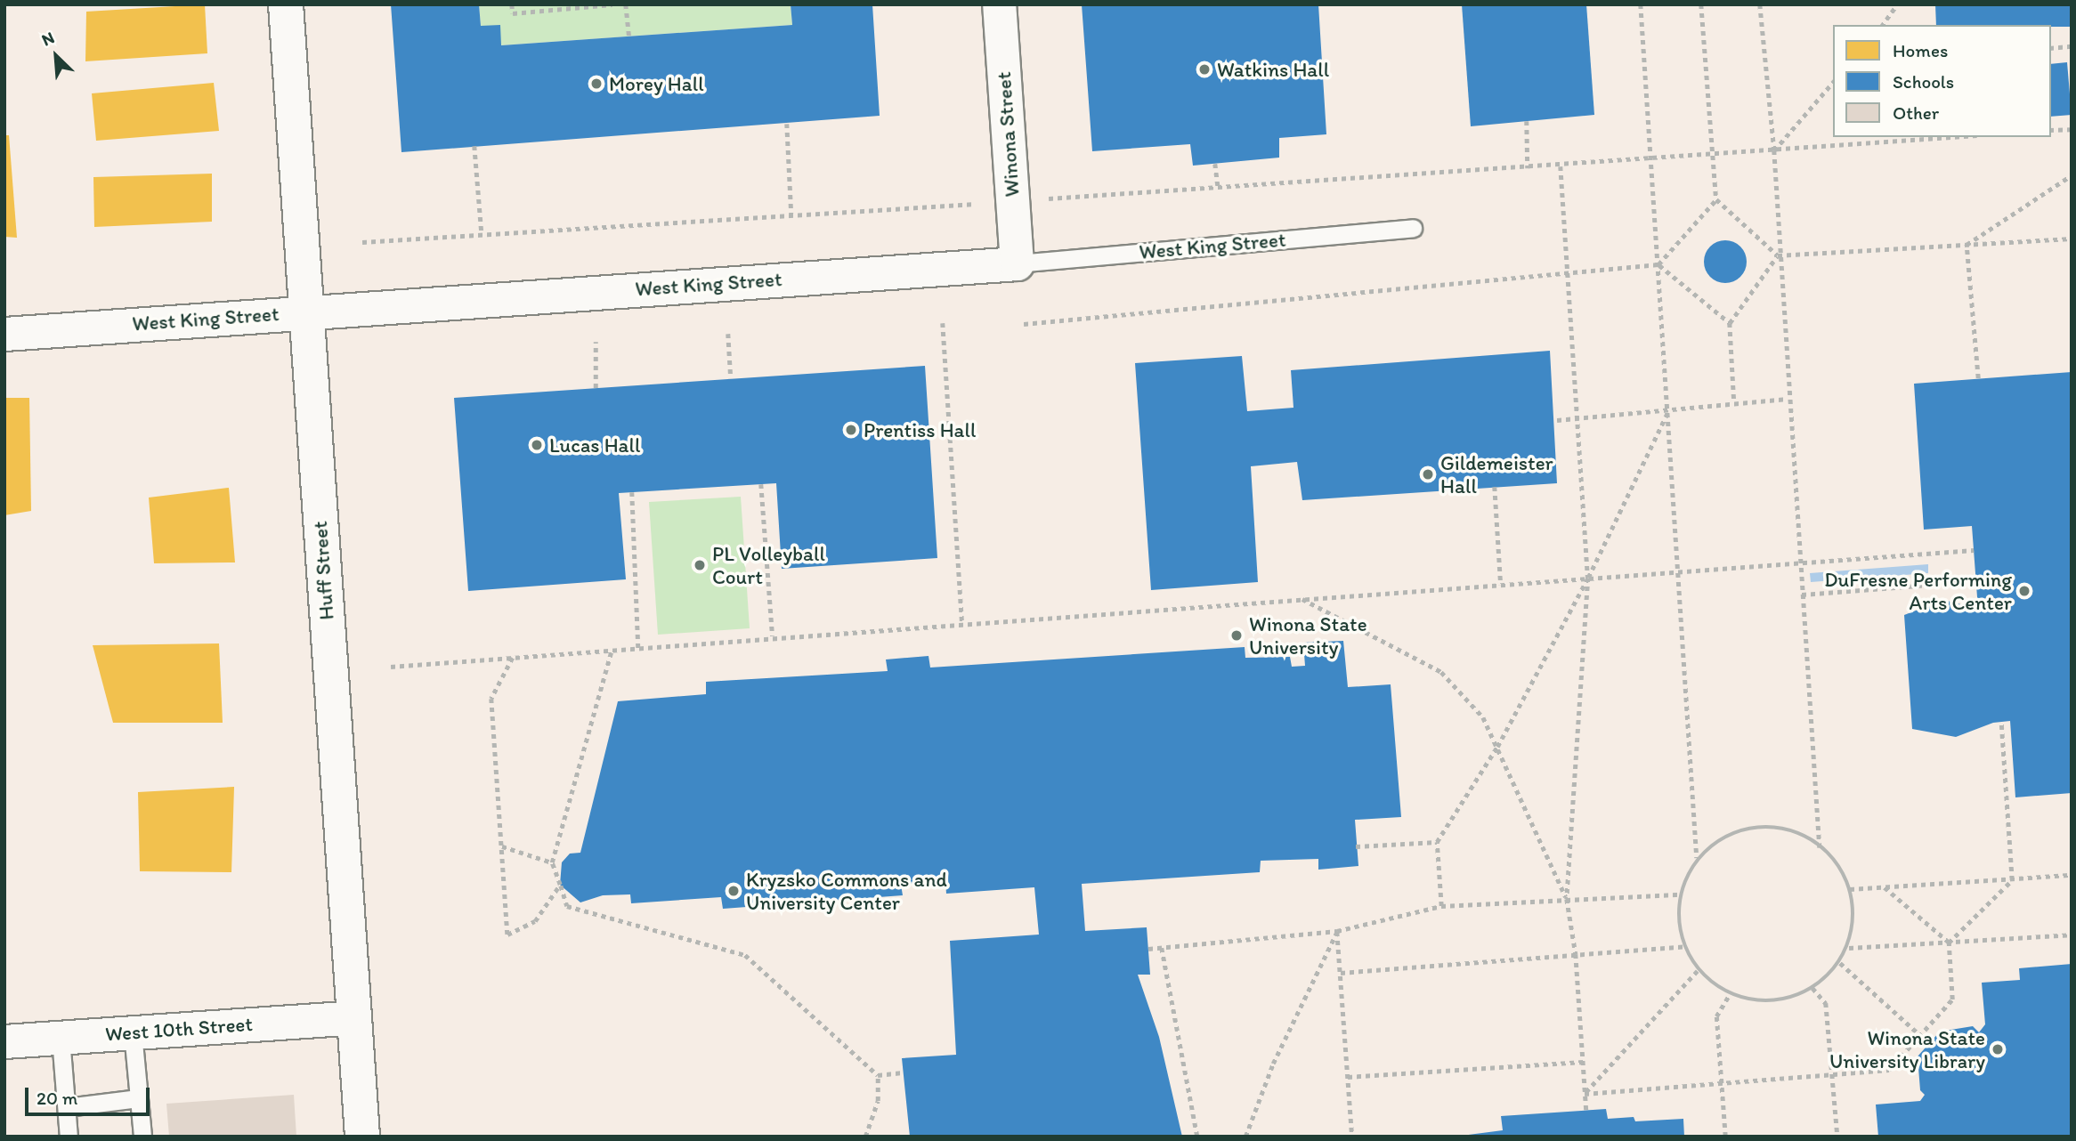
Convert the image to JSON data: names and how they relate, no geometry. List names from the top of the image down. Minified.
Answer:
{"streets":{"main road":["Huff Street"],"street":["Winona Street","West King Street","West 10th Street"]},"crossings":[["Winona Street","West King Street"],["West King Street","Huff Street"],["Huff Street","West 10th Street"]],"places":["Watkins Hall","Morey Hall","Prentiss Hall","Lucas Hall","Gildemeister Hall","PL Volleyball Court","DuFresne Performing Arts Center","Winona State University","Kryzsko Commons and University Center","Winona State University Library"],"legend":["Homes","Schools","Other"],"scale_bar":"20 m","north":"top left"}
